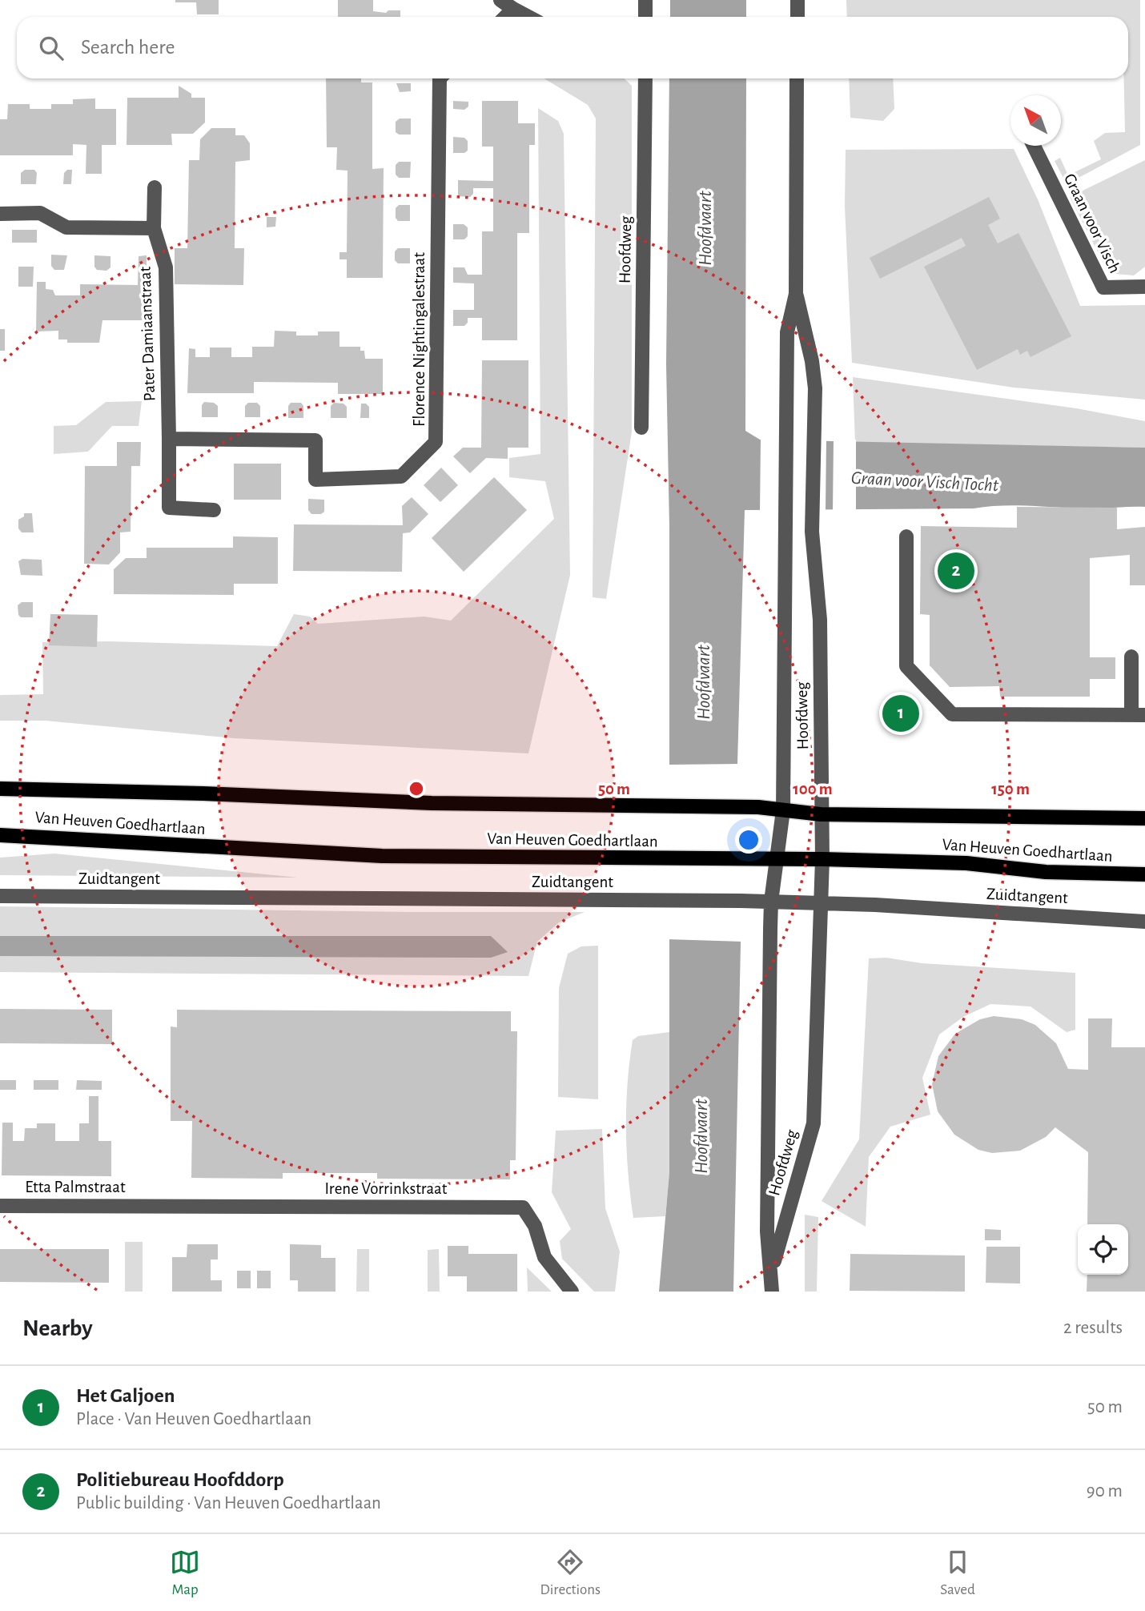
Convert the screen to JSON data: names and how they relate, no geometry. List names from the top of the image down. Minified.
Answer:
{"streets":{"main road":["Van Heuven Goedhartlaan"],"street":["Graan voor Visch","Hoofdweg","Pater Damiaanstraat","Florence Nightingalestraat","Zuidtangent","Etta Palmstraat","Irene Vorrinkstraat"]},"crossings":[["Hoofdweg","Van Heuven Goedhartlaan"],["Hoofdweg","Zuidtangent"],["Pater Damiaanstraat","Florence Nightingalestraat"],["Etta Palmstraat","Irene Vorrinkstraat"]],"water":["Hoofdvaart","Graan voor Visch Tocht"],"north":"top left","page":{"search":"Search here","pins":["2","1"],"heading":["Nearby","2 results"],"list":[{"mark":"1","name":"Het Galjoen","note":"Place · Van Heuven Goedhartlaan","value":"50 m"},{"mark":"2","name":"Politiebureau Hoofddorp","note":"Public building · Van Heuven Goedhartlaan","value":"90 m"}],"nav":["Map","Directions","Saved"]},"rings":["50 m","100 m","150 m"]}
